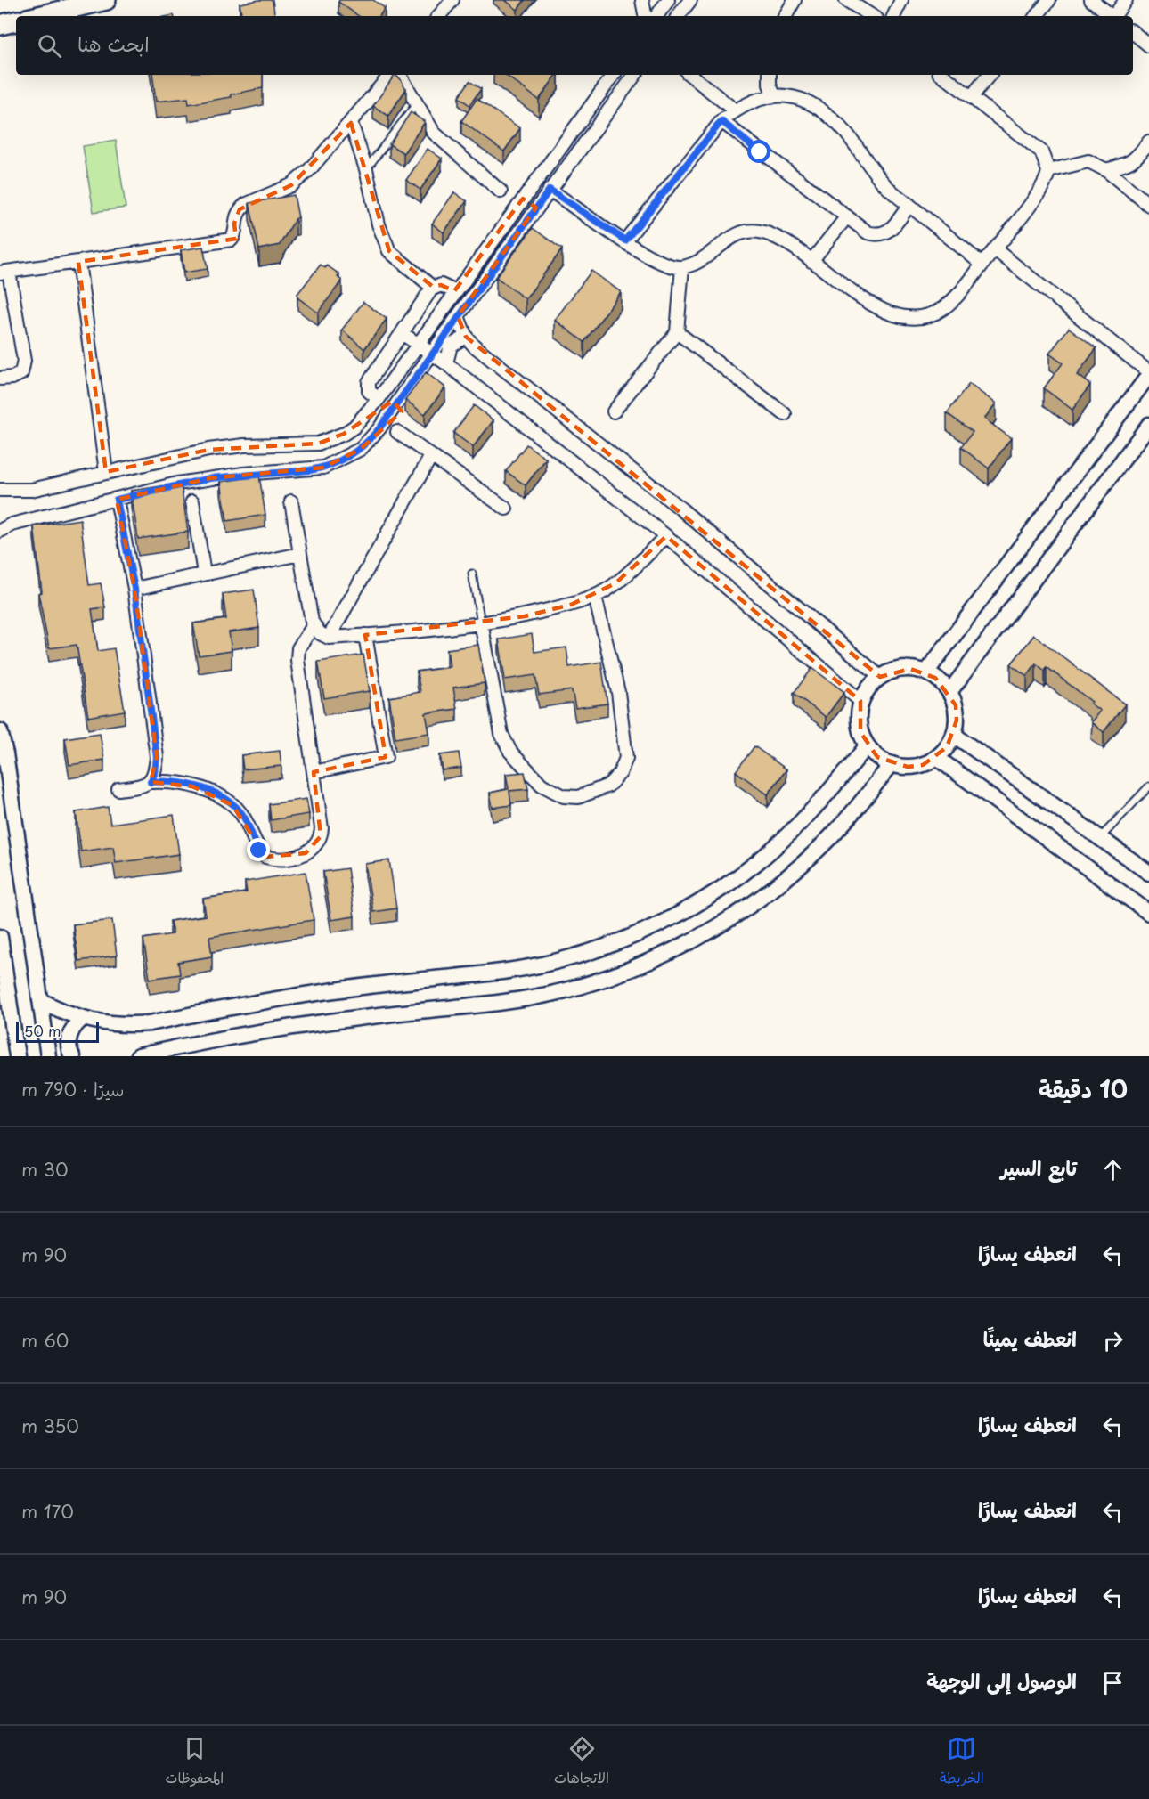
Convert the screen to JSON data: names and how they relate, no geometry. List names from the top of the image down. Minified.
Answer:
{"scale_bar":"50 m","page":{"search":"ابحث هنا","scale":"50 m","heading":["10 دقيقة","سيرًا · 790 m"],"list":[["تابع السير","30 m"],["انعطف يسارًا","90 m"],["انعطف يمينًا","60 m"],["انعطف يسارًا","350 m"],["انعطف يسارًا","170 m"],["انعطف يسارًا","90 m"],"الوصول إلى الوجهة"],"nav":["الخريطة","الاتجاهات","المحفوظات"]}}
